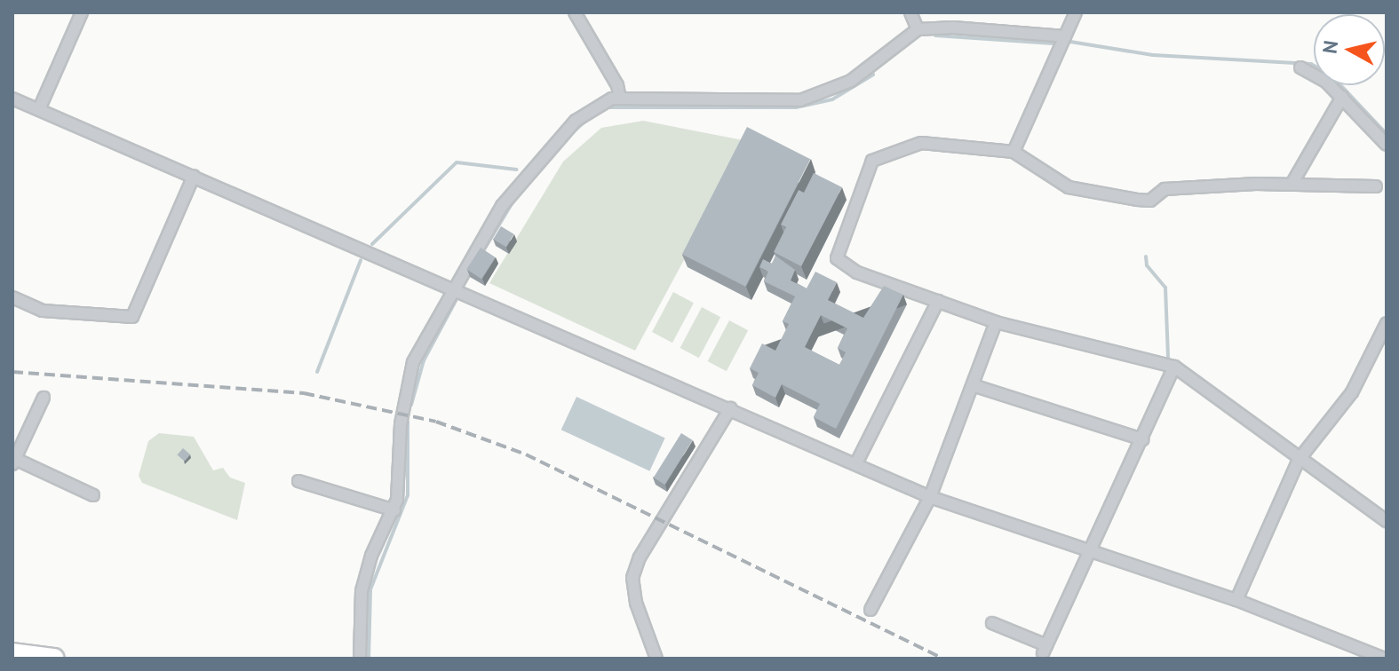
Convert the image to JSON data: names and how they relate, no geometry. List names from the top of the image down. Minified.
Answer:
{"north":"left"}
